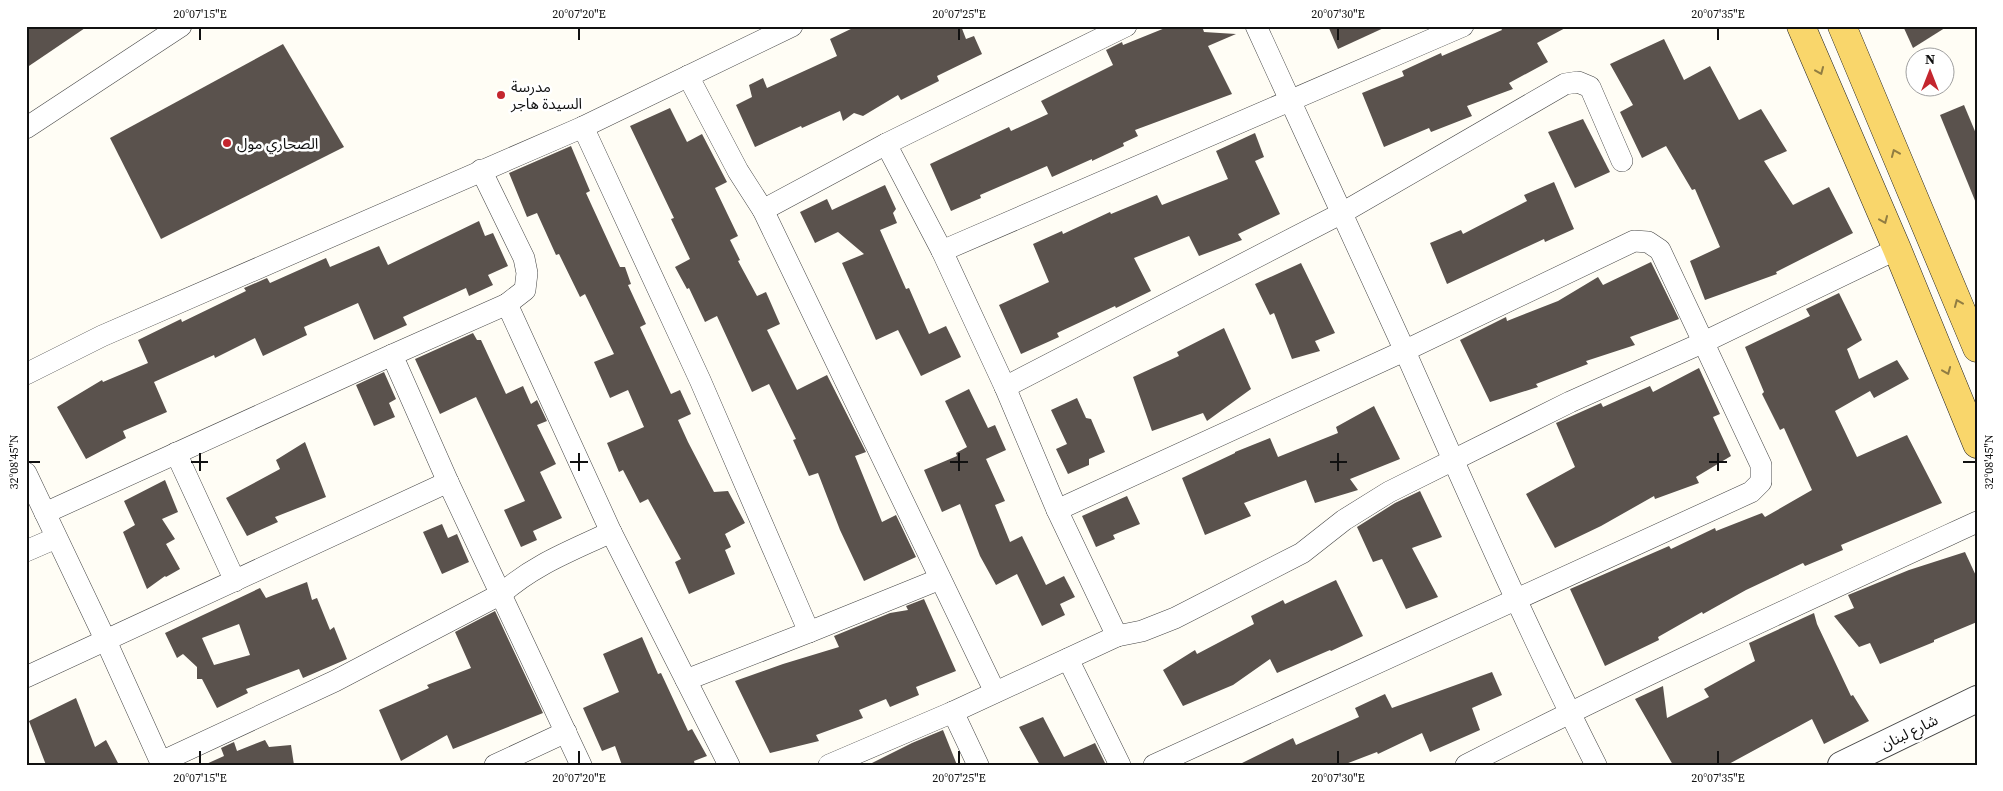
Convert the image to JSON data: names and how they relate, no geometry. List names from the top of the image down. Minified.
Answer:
{"streets":{"street":["شارع لبنان"]},"places":["مدرسة السيدة هاجر","الصحاري مول"],"north":"top","coordinates":["20°07'15\"E","20°07'20\"E","20°07'25\"E","20°07'30\"E","20°07'35\"E","32°08'45\"N"]}
